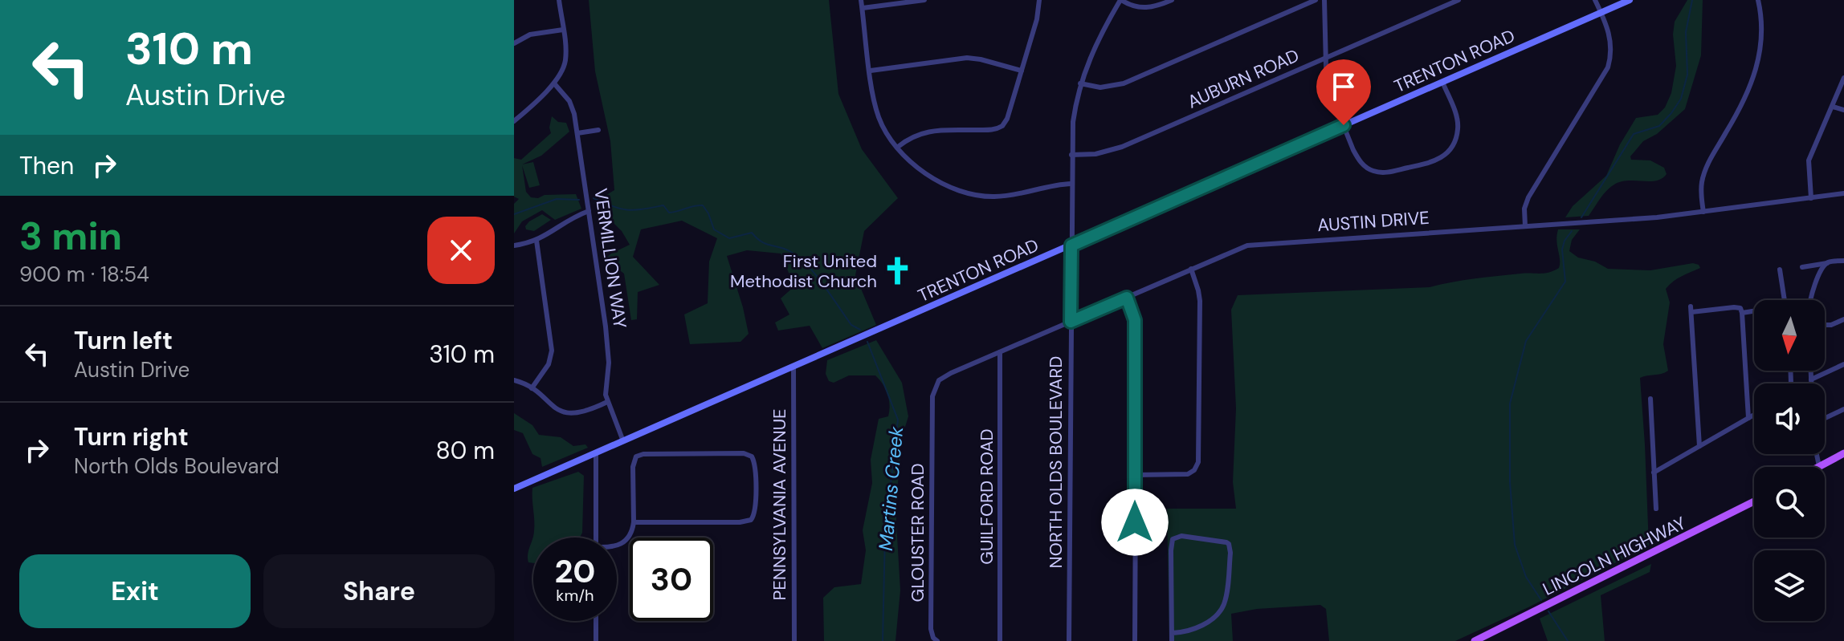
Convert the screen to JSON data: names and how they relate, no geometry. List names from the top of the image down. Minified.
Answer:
{"streets":{"main road":["TRENTON ROAD","LINCOLN HIGHWAY"],"street":["AUBURN ROAD","AUSTIN DRIVE","VERMILLION WAY","NORTH OLDS BOULEVARD","GUILFORD ROAD","PENNSYLVANIA AVENUE","GLOUSTER ROAD"]},"crossings":[["TRENTON ROAD","VERMILLION WAY"],["TRENTON ROAD","NORTH OLDS BOULEVARD"],["TRENTON ROAD","PENNSYLVANIA AVENUE"],["AUBURN ROAD","NORTH OLDS BOULEVARD"],["AUSTIN DRIVE","NORTH OLDS BOULEVARD"],["AUSTIN DRIVE","GUILFORD ROAD"],["AUSTIN DRIVE","GLOUSTER ROAD"]],"water":["Martins Creek"],"places":{"church":["First United Methodist Church"]},"north":"bottom","page":{"turn":["310 m","Austin Drive"],"then":"Then","heading":["3 min","900 m · 18:54"],"list":[{"name":"Turn left","note":"Austin Drive","value":"310 m"},{"name":"Turn right","note":"North Olds Boulevard","value":"80 m"}],"speed":"20 km/h","limit":"30","buttons":["Exit","Share"]}}
